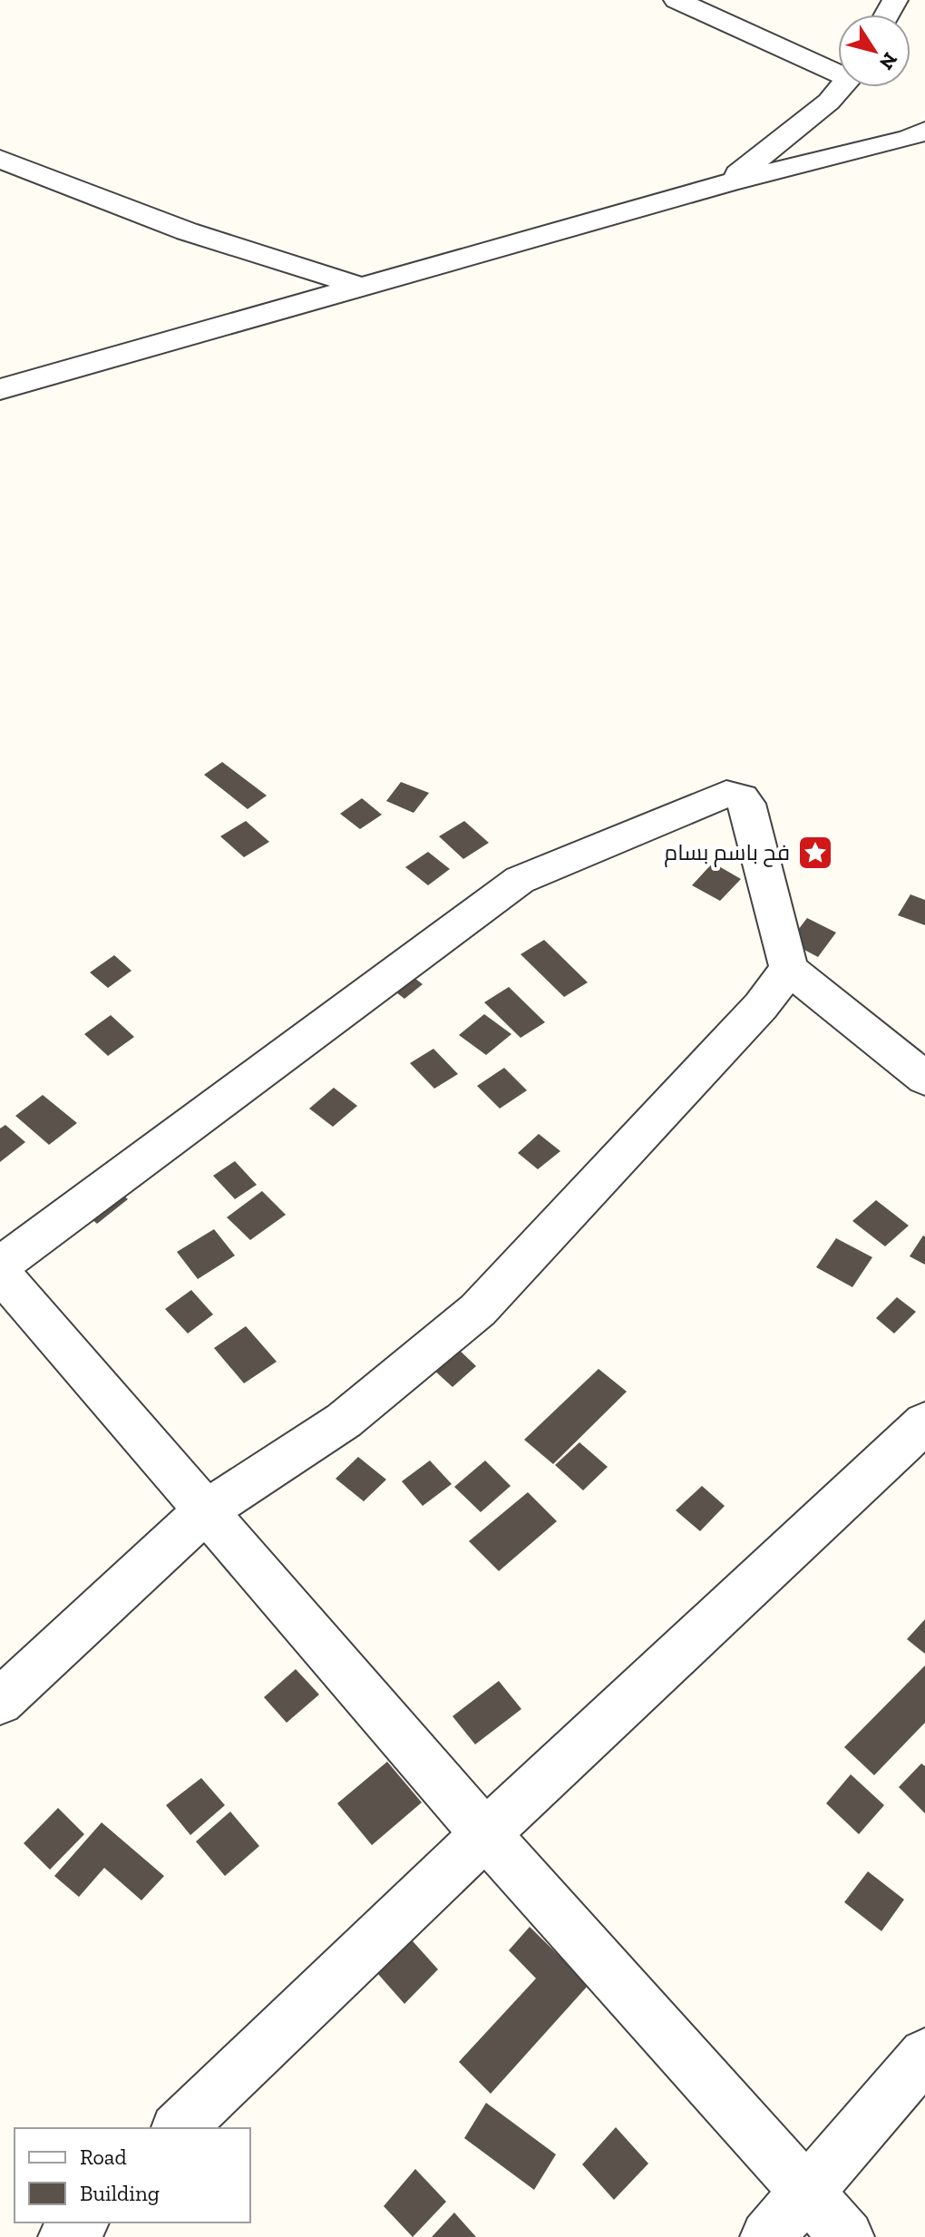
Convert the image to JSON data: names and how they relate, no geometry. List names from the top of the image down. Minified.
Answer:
{"places":{"place":["فح باسم بسام"]},"legend":["Road","Building"],"north":"bottom right"}
